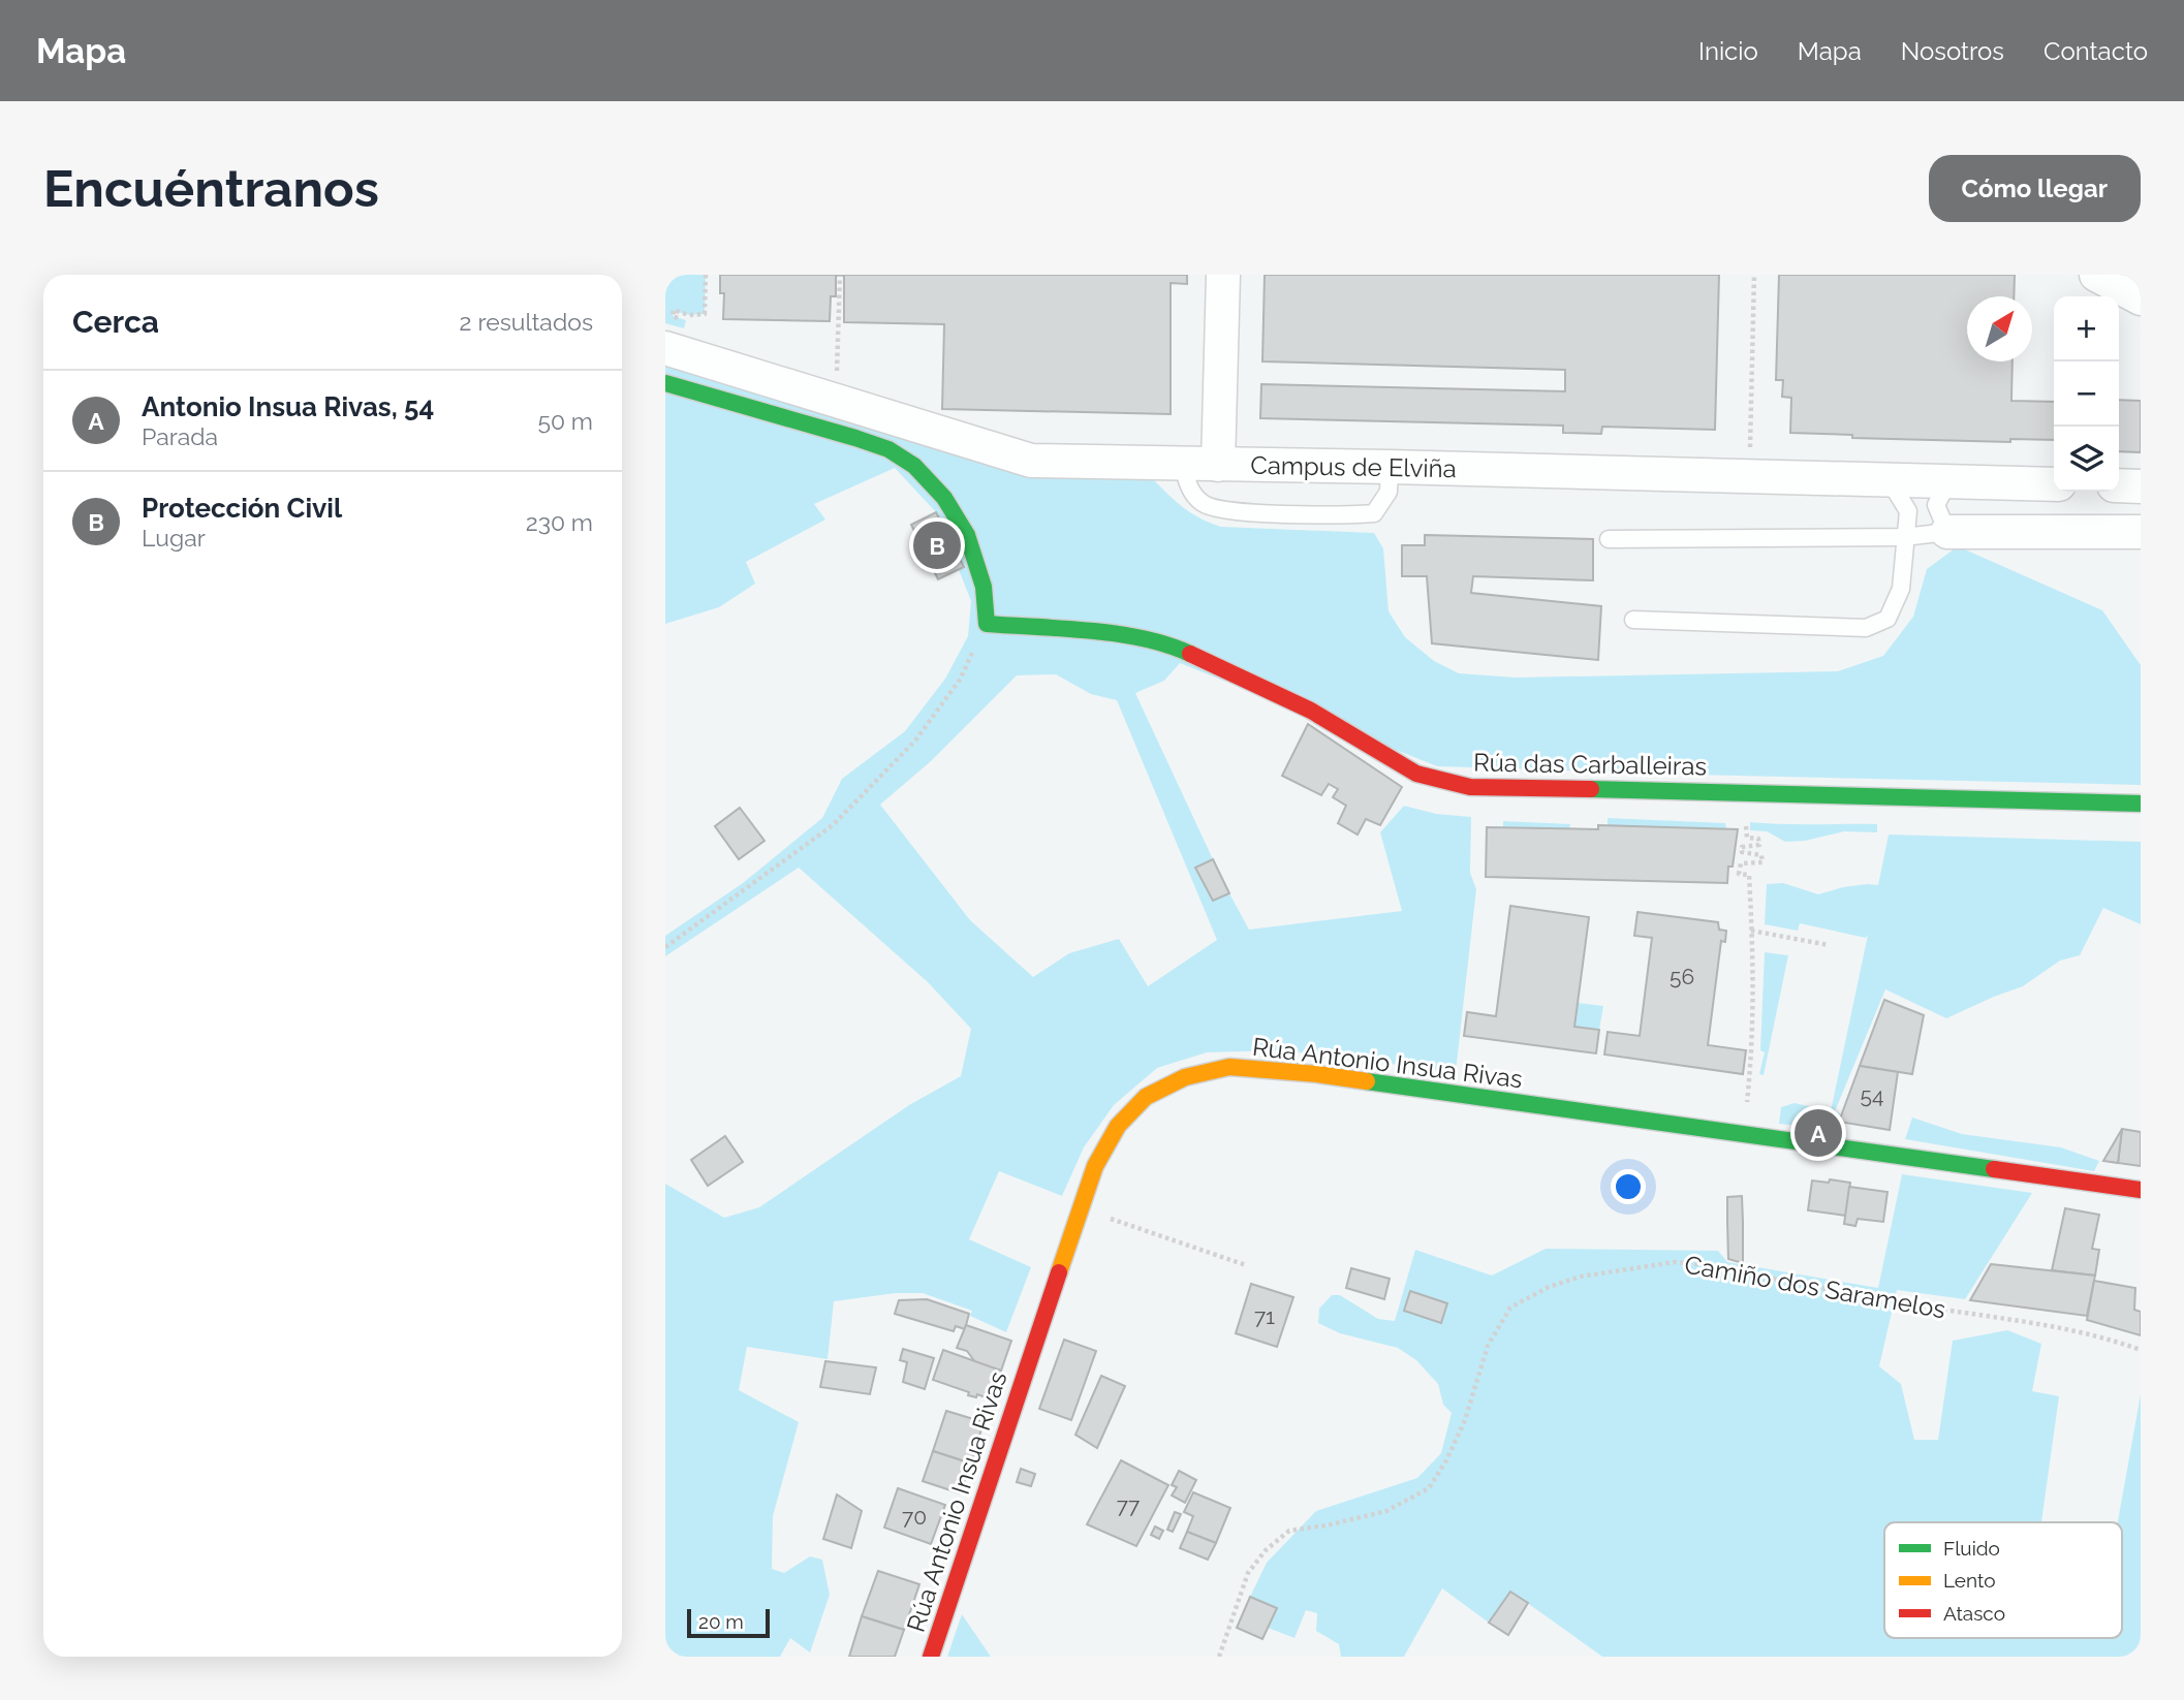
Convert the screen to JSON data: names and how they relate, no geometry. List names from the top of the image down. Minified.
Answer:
{"streets":{"street":["Campus de Elviña","Rúa das Carballeiras","Rúa Antonio Insua Rivas"],"path":["Camiño dos Saramelos"]},"house_numbers":["56","54","71","77","70"],"legend":["Fluido","Lento","Atasco"],"scale_bar":"20 m","north":"top right","page":{"header":"Mapa","nav":["Inicio","Mapa","Nosotros","Contacto"],"buttons":"Cómo llegar","title":"Encuéntranos","heading":["Cerca","2 resultados"],"map_buttons":["+","−"],"list":[{"mark":"A","name":"Antonio Insua Rivas, 54","note":"Parada","value":"50 m"},{"mark":"B","name":"Protección Civil","note":"Lugar","value":"230 m"}],"pins":["B","A"],"scale":"20 m"}}
